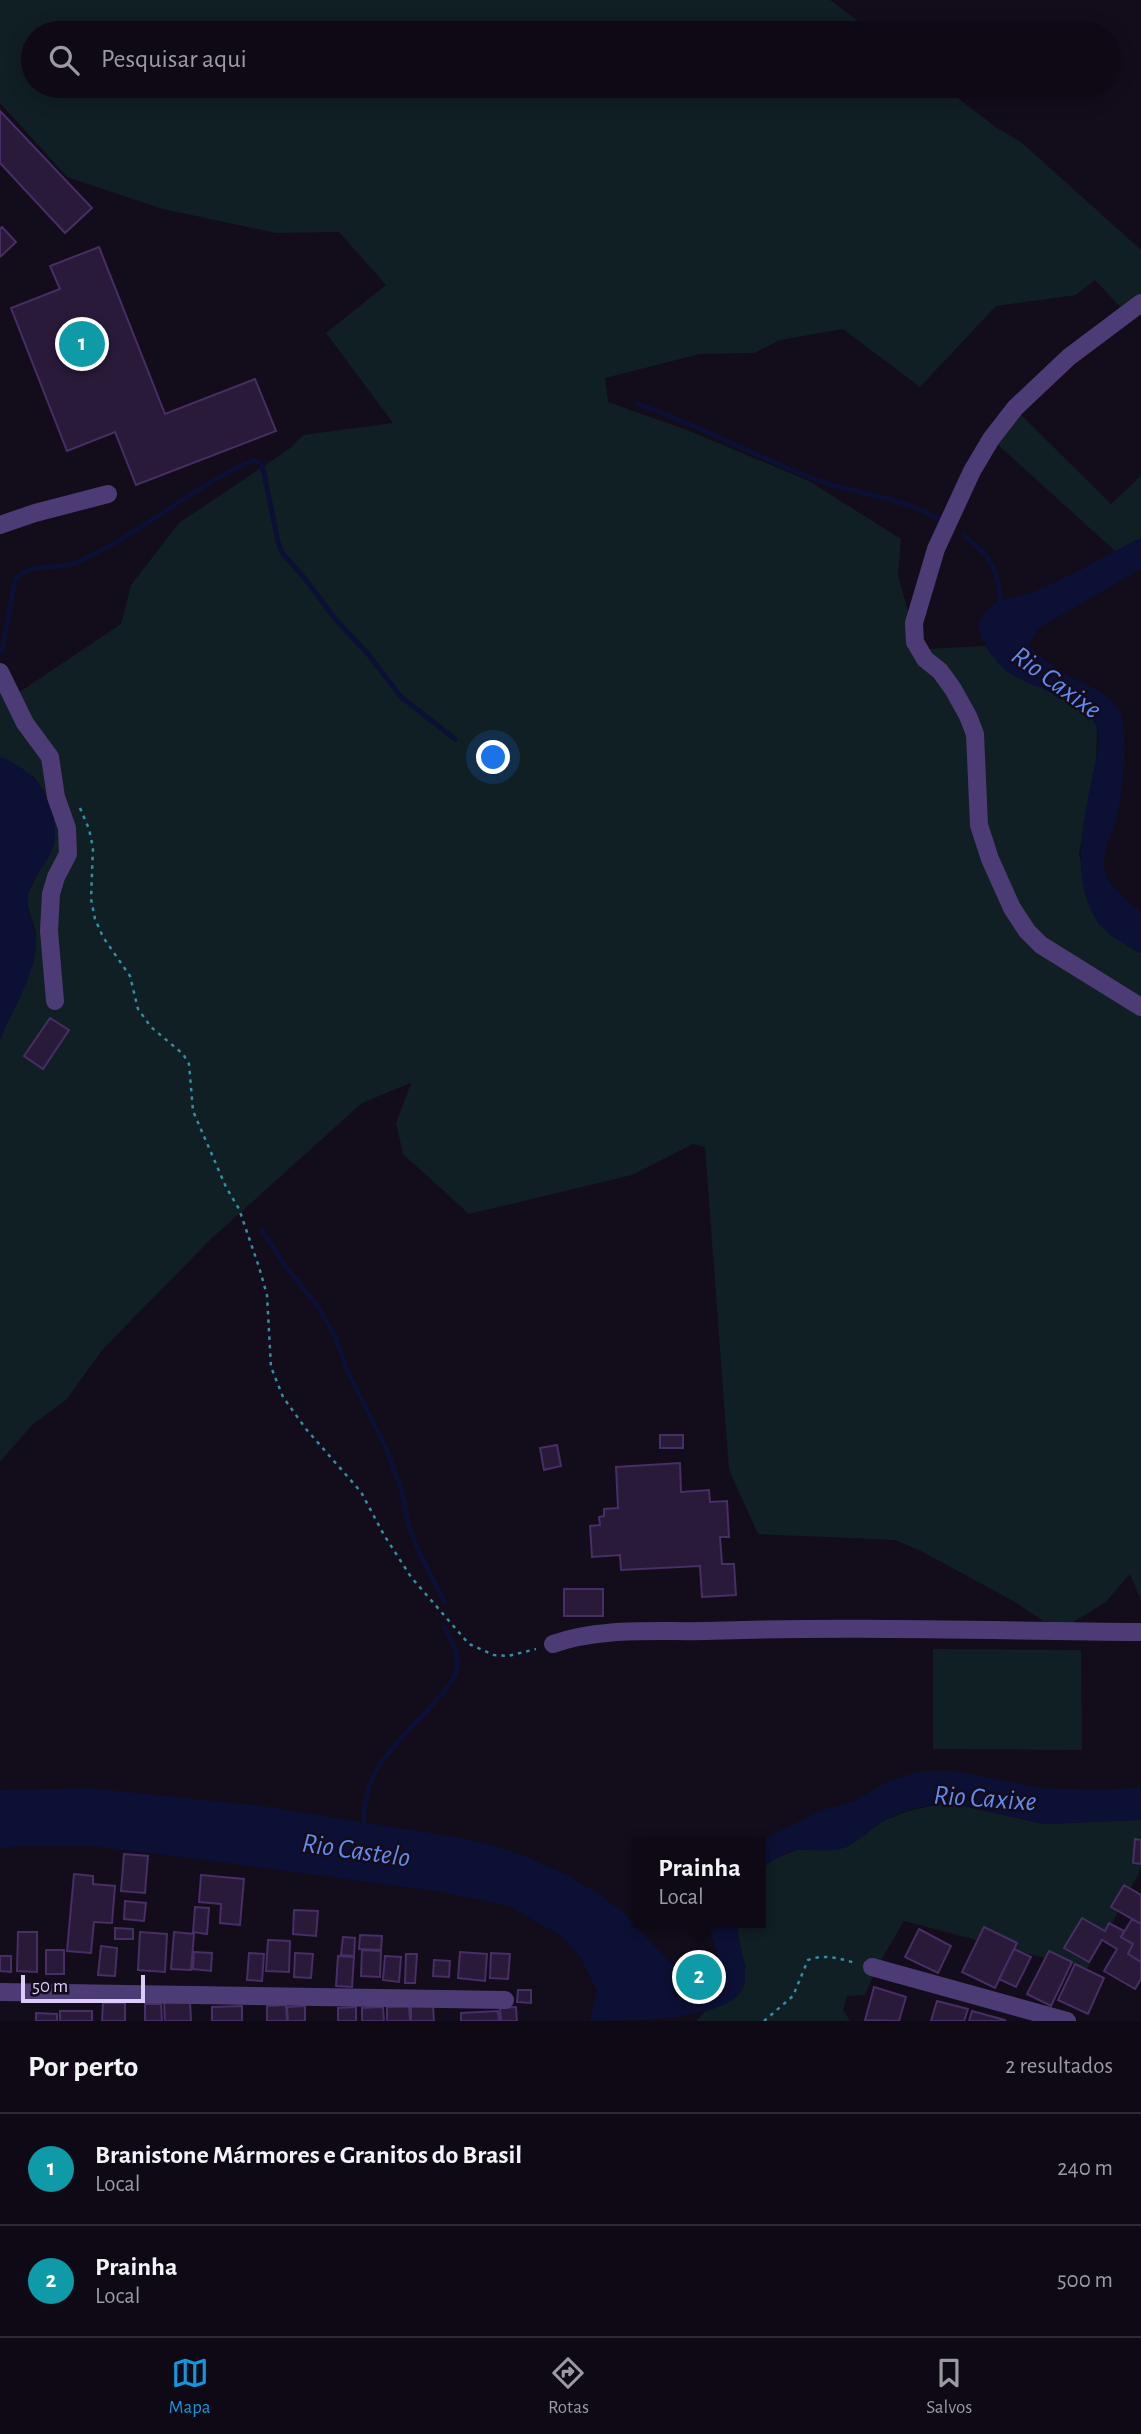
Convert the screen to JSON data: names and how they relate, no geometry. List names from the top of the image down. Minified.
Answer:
{"water":["Rio Caxixe","Rio Castelo"],"scale_bar":"50 m","page":{"search":"Pesquisar aqui","pins":["1","2"],"popup":["Prainha","Local"],"scale":"50 m","heading":["Por perto","2 resultados"],"list":[{"mark":"1","name":"Branistone Mármores e Granitos do Brasil","note":"Local","value":"240 m"},{"mark":"2","name":"Prainha","note":"Local","value":"500 m"}],"nav":["Mapa","Rotas","Salvos"]}}
